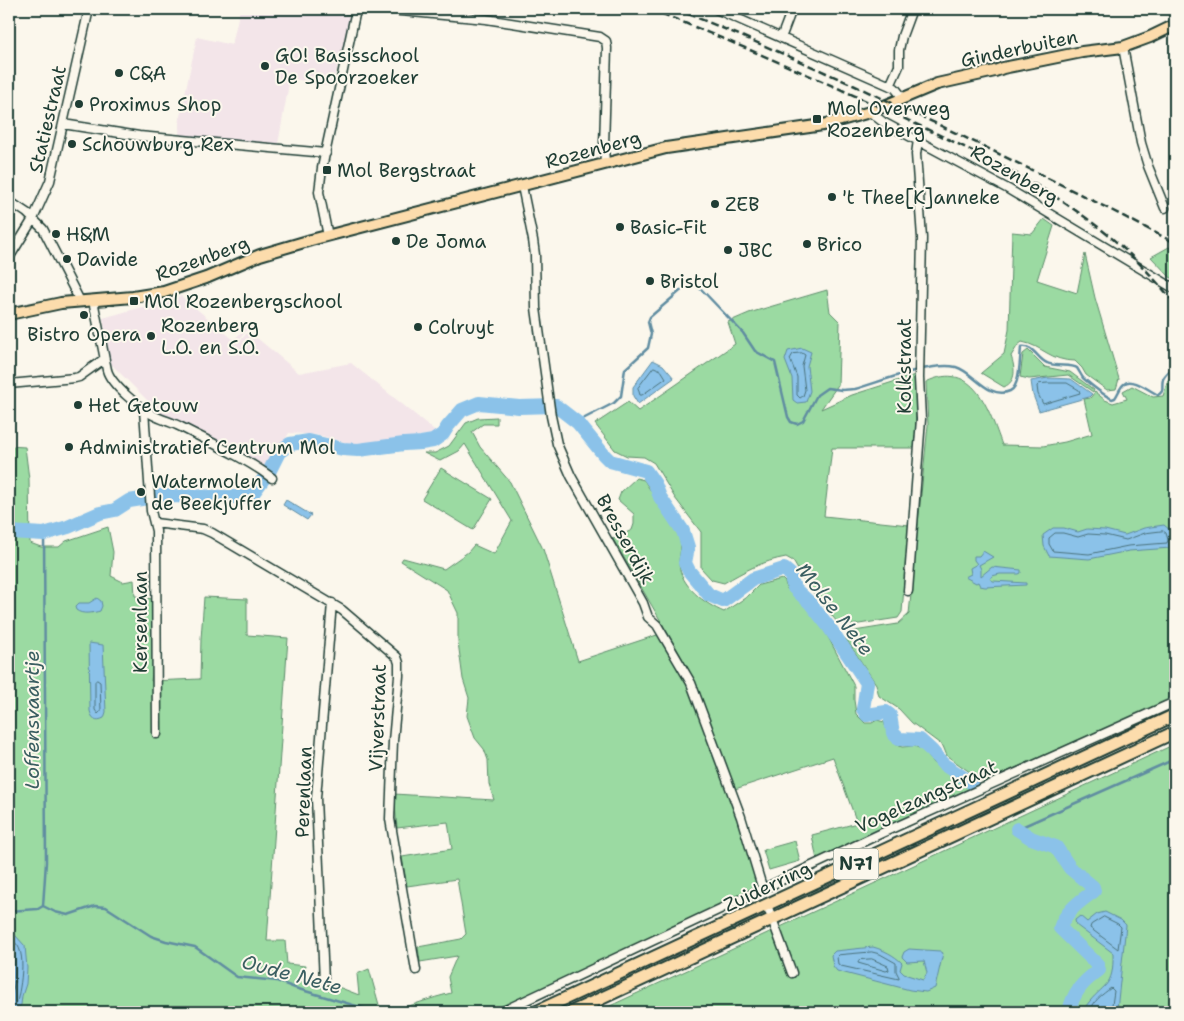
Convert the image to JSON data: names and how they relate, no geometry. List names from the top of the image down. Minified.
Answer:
{"streets":{"highway":["N71","Zuiderring"],"main road":["Ginderbuiten","Rozenberg"],"street":["Statiestraat","Kolkstraat","Bresserdijk","Kersenlaan","Vijverstraat","Perenlaan","Vogelzangstraat"]},"crossings":[["Ginderbuiten","Rozenberg"],["Rozenberg","Kolkstraat"],["Rozenberg","Bresserdijk"],["Bresserdijk","Vogelzangstraat"],["Kersenlaan","Vijverstraat"],["Vijverstraat","Perenlaan"]],"water":["Molse Nete","Loffensvaartje","Oude Nete"],"places":{"other":["GO! Basisschool De Spoorzoeker","C&A","Proximus Shop","Schouwburg Rex","'t Thee[K]anneke","ZEB","Basic-Fit","H&M","De Joma","Brico","JBC","Davide","Bristol","Bistro Opera","Colruyt","Rozenberg L.O. en S.O.","Het Getouw","Administratief Centrum Mol","Watermolen de Beekjuffer"],"transit":["Mol Overweg Rozenberg","Mol Bergstraat","Mol Rozenbergschool"]}}
